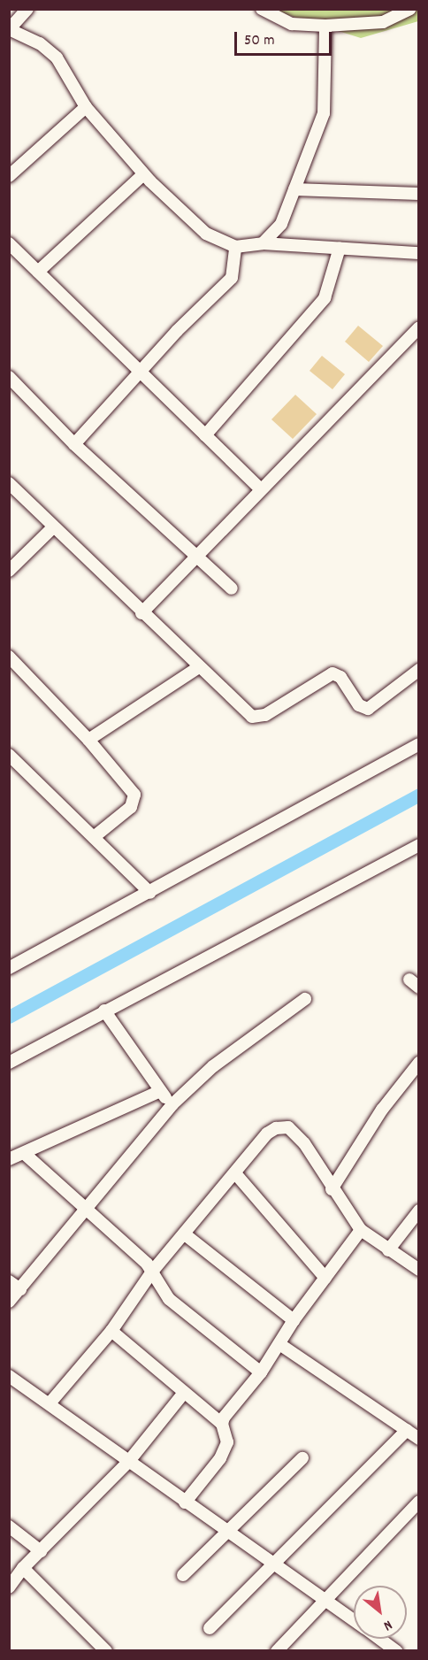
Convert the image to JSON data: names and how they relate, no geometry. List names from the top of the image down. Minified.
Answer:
{"scale_bar":"50 m","north":"bottom right"}
